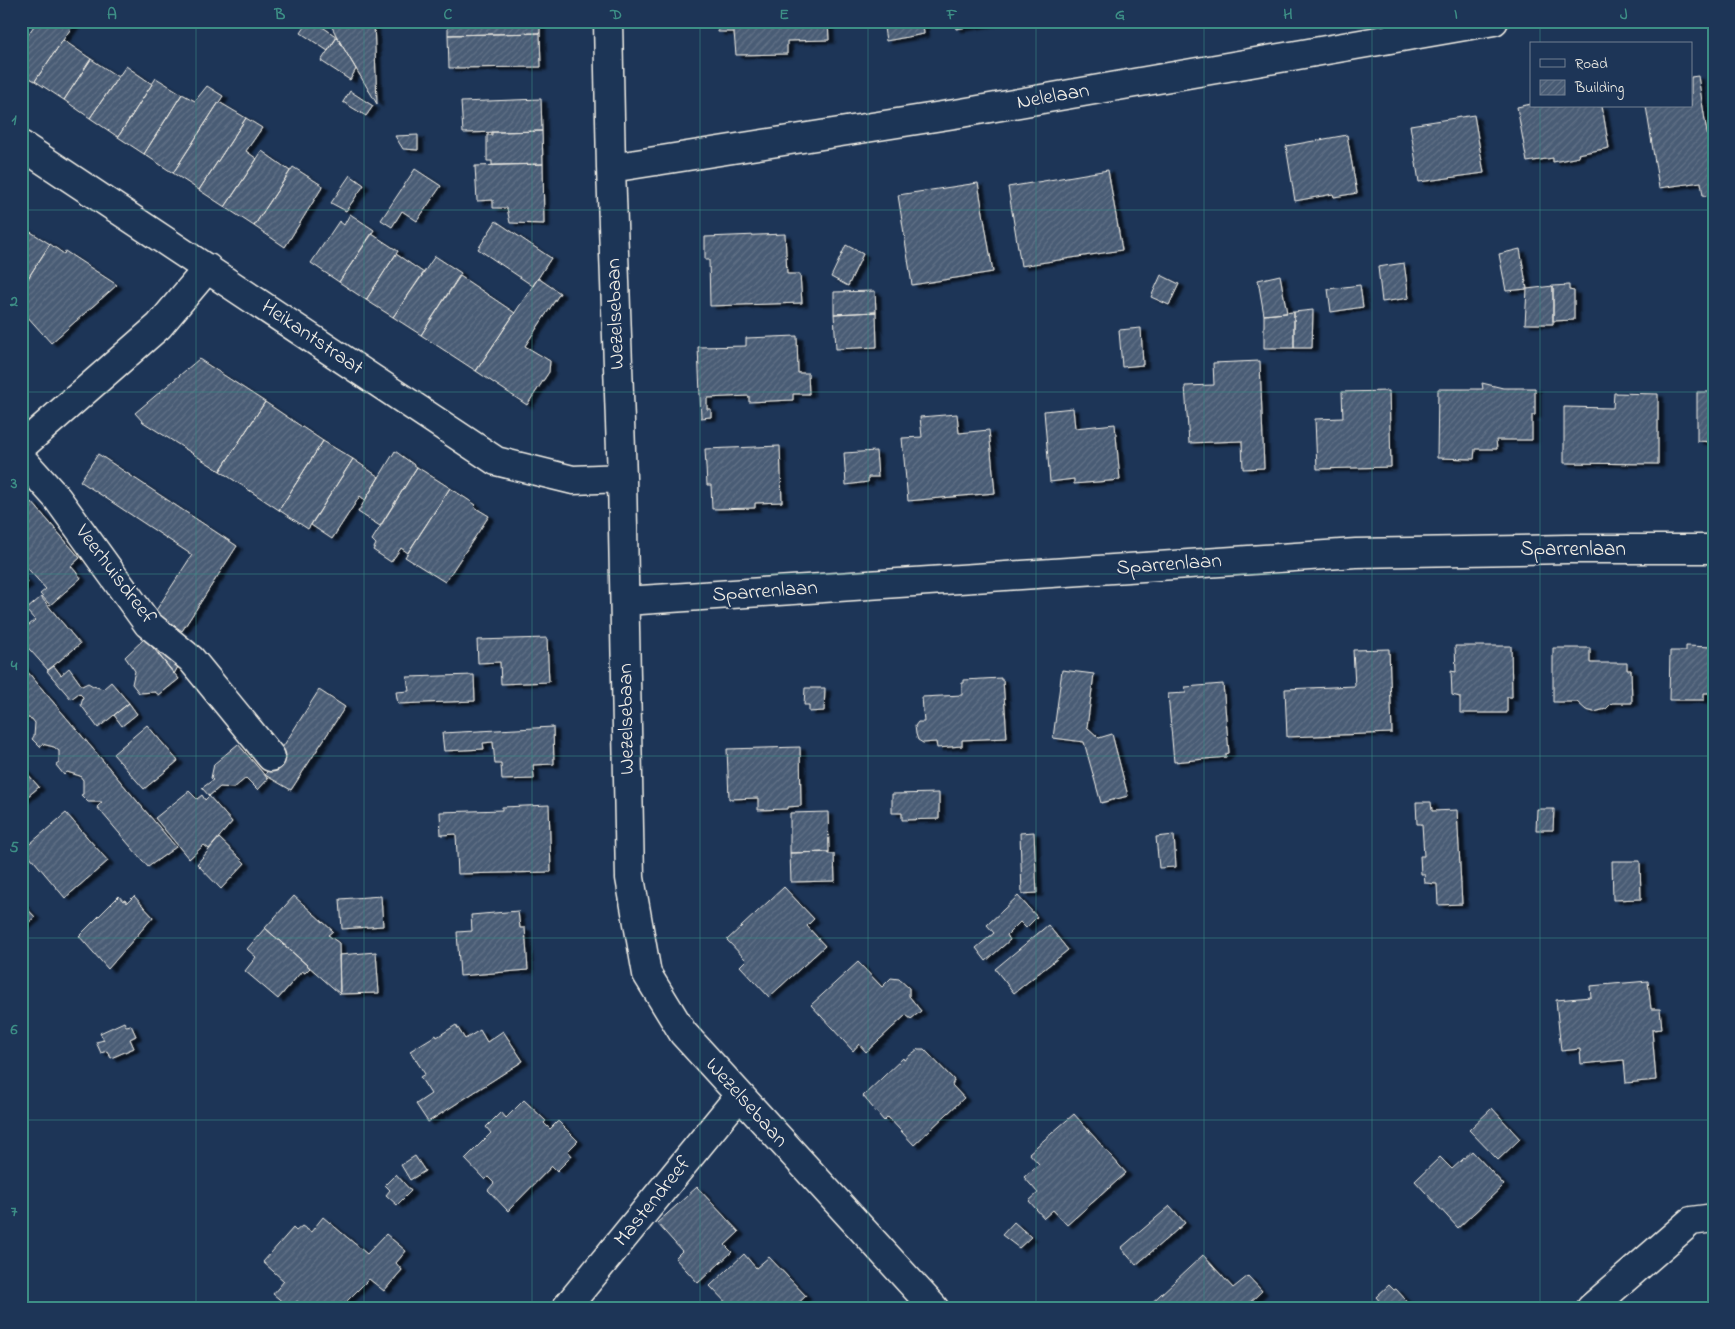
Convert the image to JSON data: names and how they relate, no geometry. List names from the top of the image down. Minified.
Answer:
{"streets":{"street":["Nelelaan","Wezelsebaan","Heikantstraat","Sparrenlaan","Veerhuisdreef","Mastendreef"]},"crossings":[["Nelelaan","Wezelsebaan"],["Wezelsebaan","Heikantstraat"],["Wezelsebaan","Sparrenlaan"],["Wezelsebaan","Mastendreef"]],"legend":["Road","Building"],"grid":{"columns":["A","B","C","D","E","F","G","H","I","J"],"rows":["1","2","3","4","5","6","7"]}}
